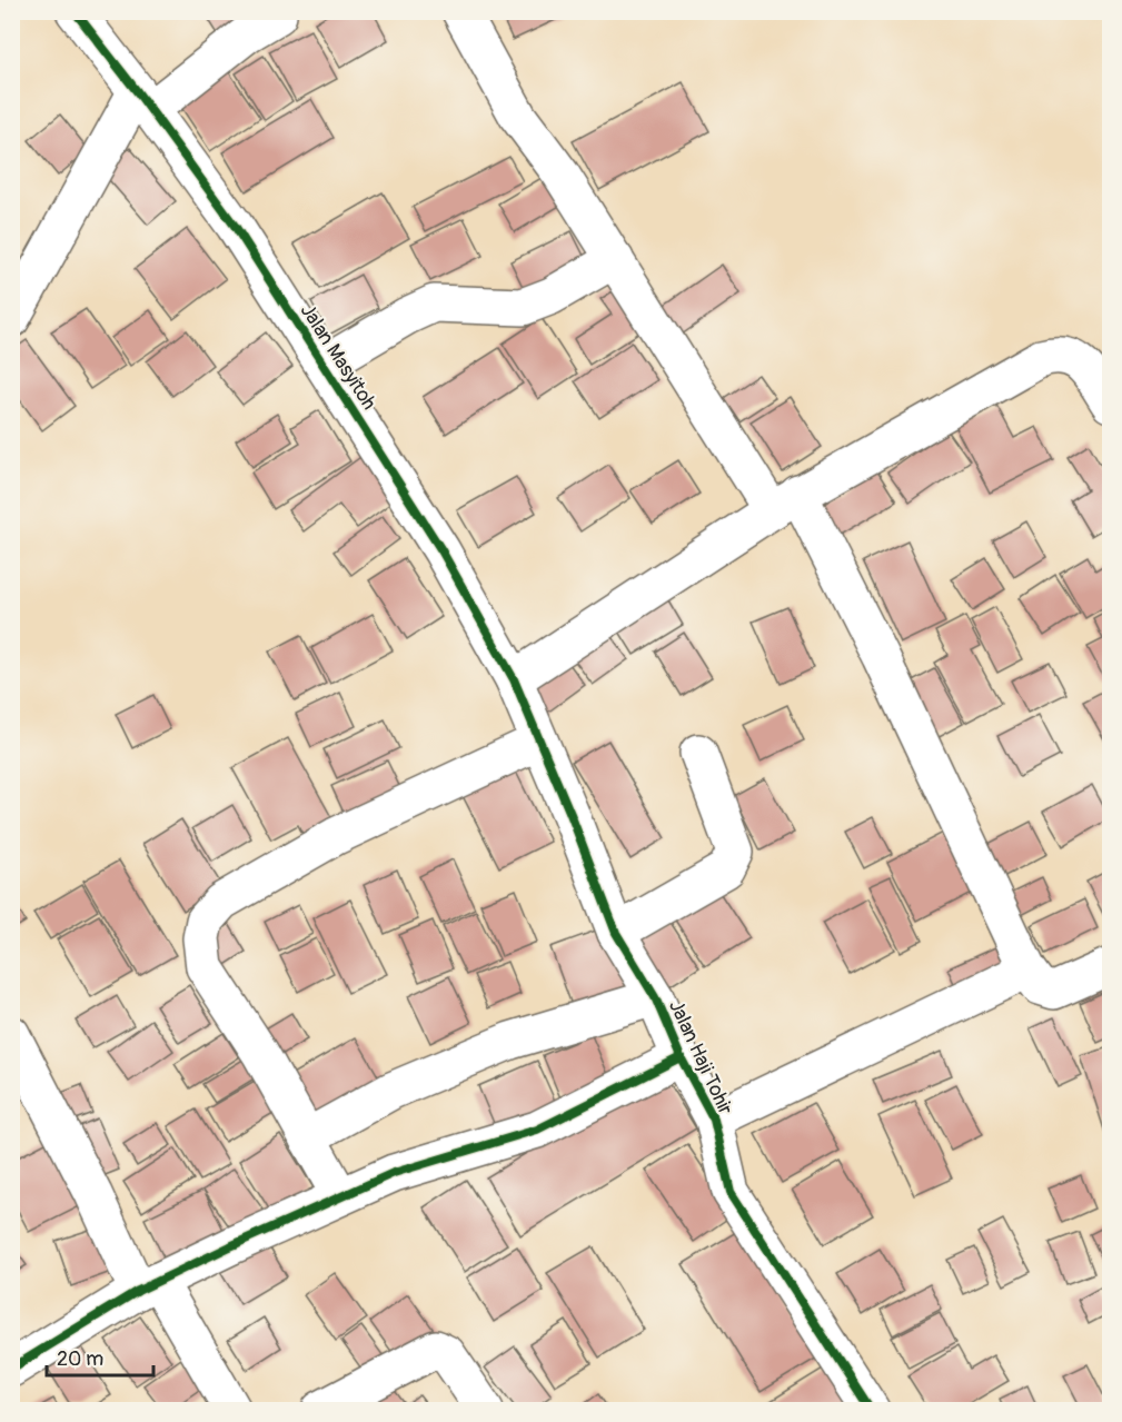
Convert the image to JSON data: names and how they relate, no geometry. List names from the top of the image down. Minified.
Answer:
{"streets":{"street":["Jalan Masyitoh","Jalan Haji Tohir"]},"crossings":[["Jalan Masyitoh","Jalan Haji Tohir"]],"scale_bar":"20 m"}
